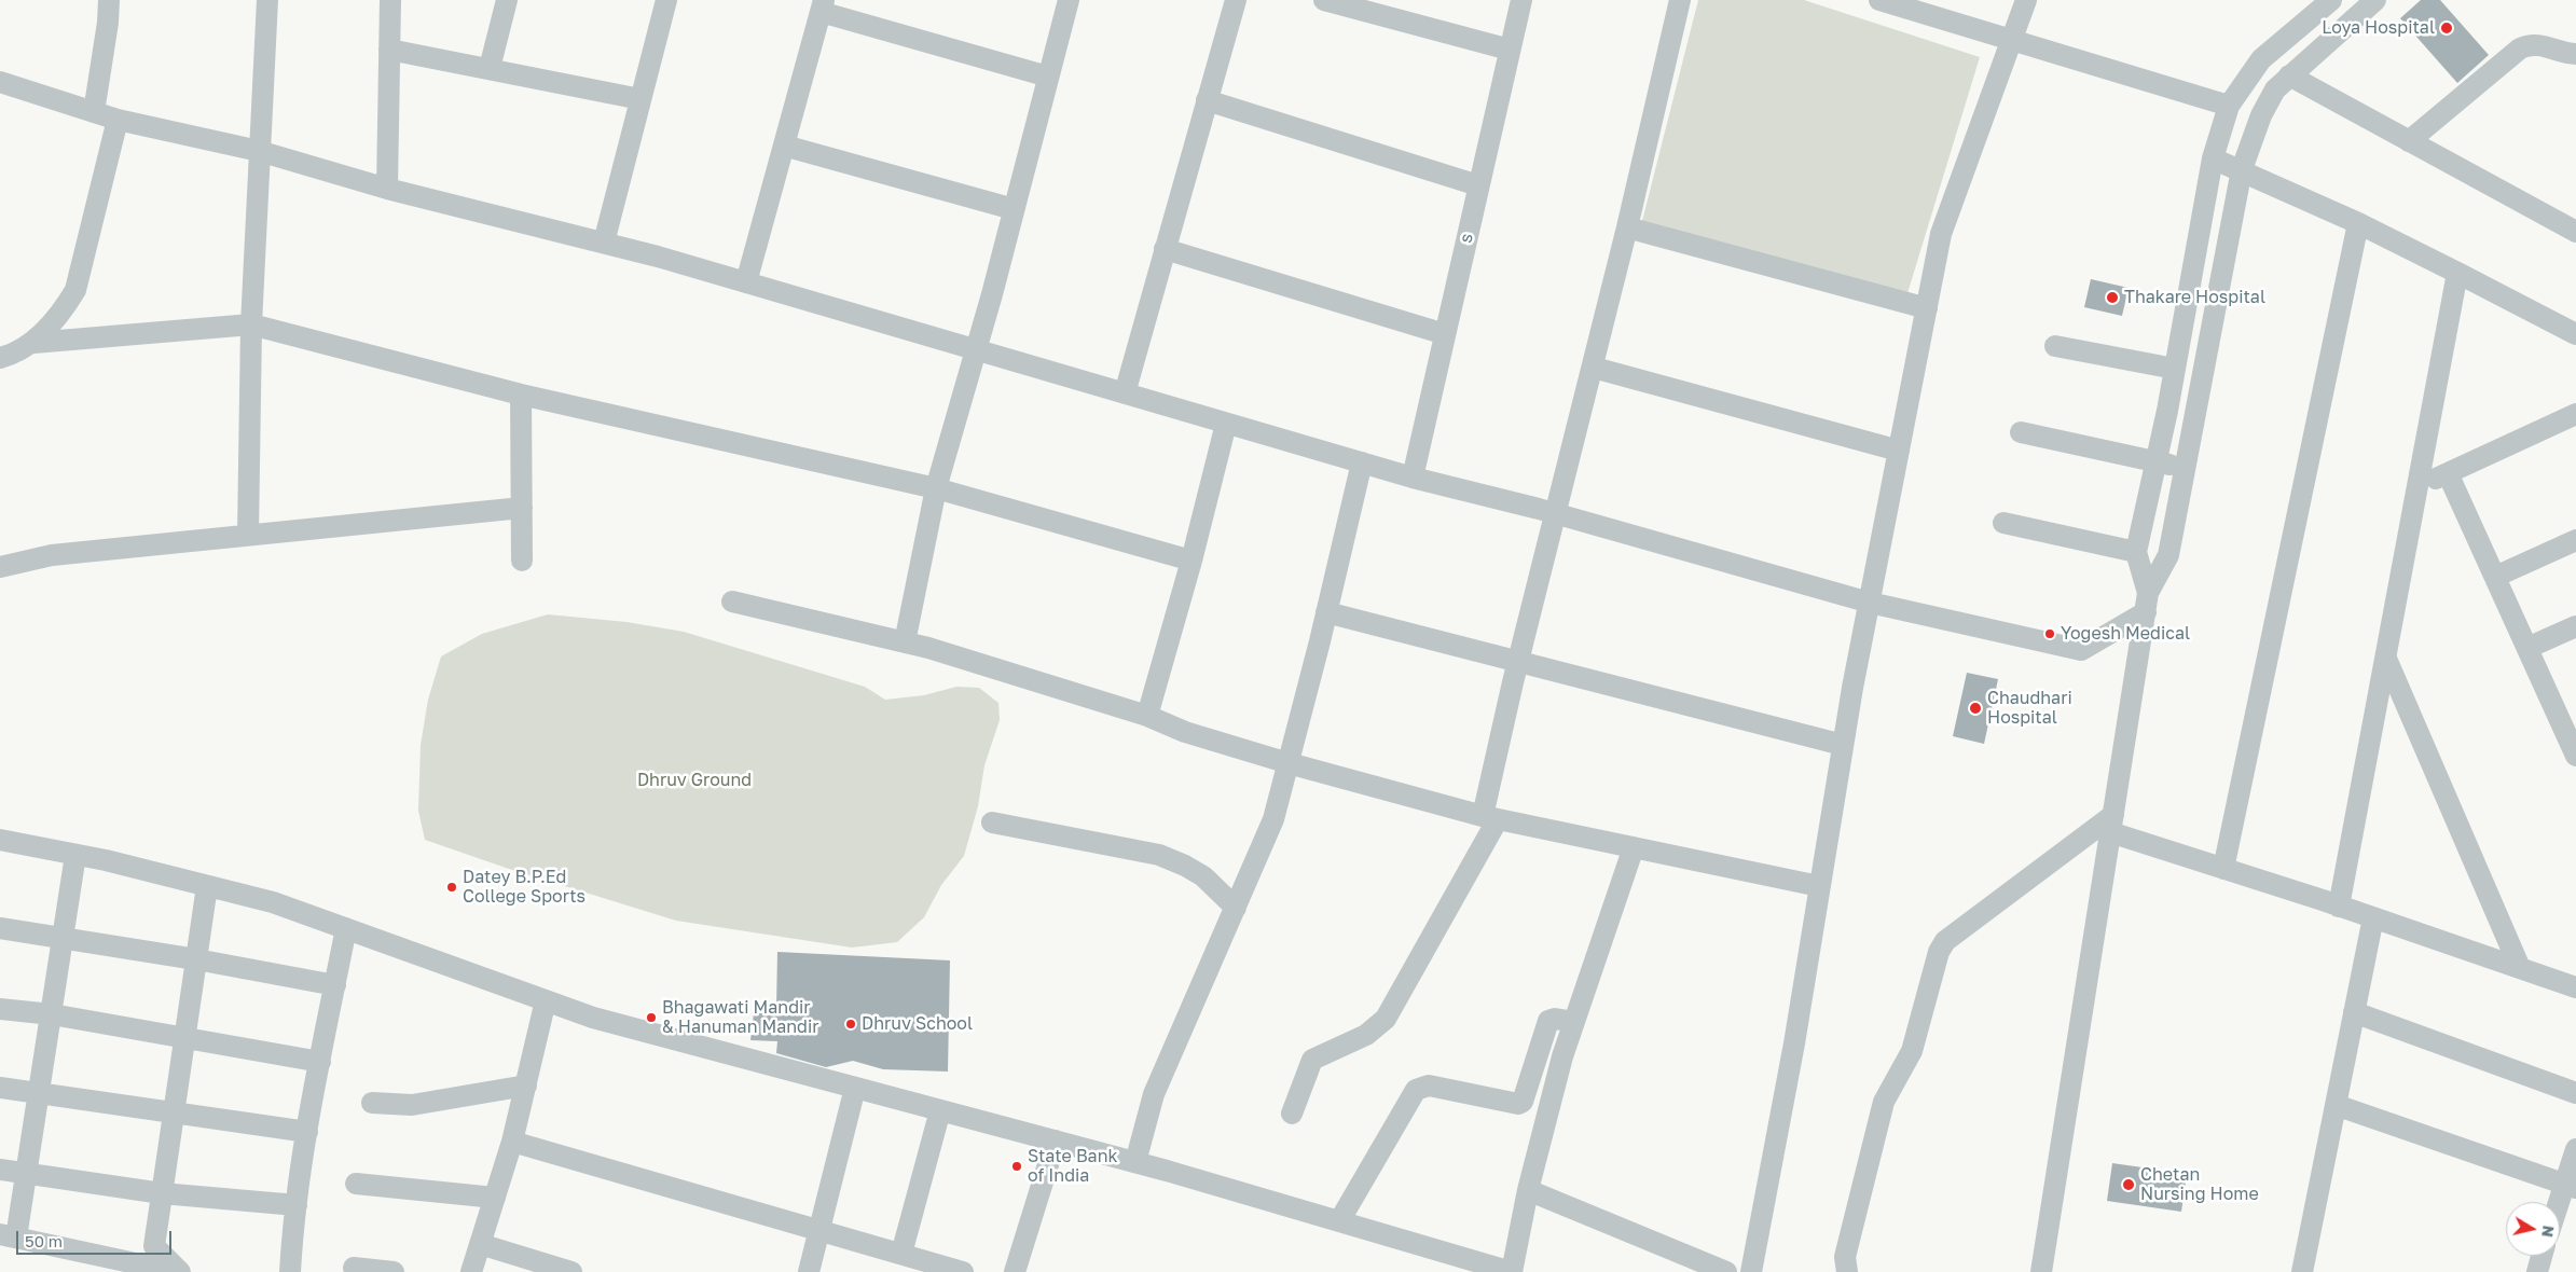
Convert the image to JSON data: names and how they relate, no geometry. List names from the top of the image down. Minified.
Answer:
{"streets":{"street":["s"]},"parks":["Dhruv Ground"],"places":["Loya Hospital","Thakare Hospital","Yogesh Medical","Chaudhari Hospital","Datey B.P.Ed College Sports","Bhagawati Mandir & Hanuman Mandir","Dhruv School","State Bank of India","Chetan Nursing Home"],"scale_bar":"50 m","north":"right"}
